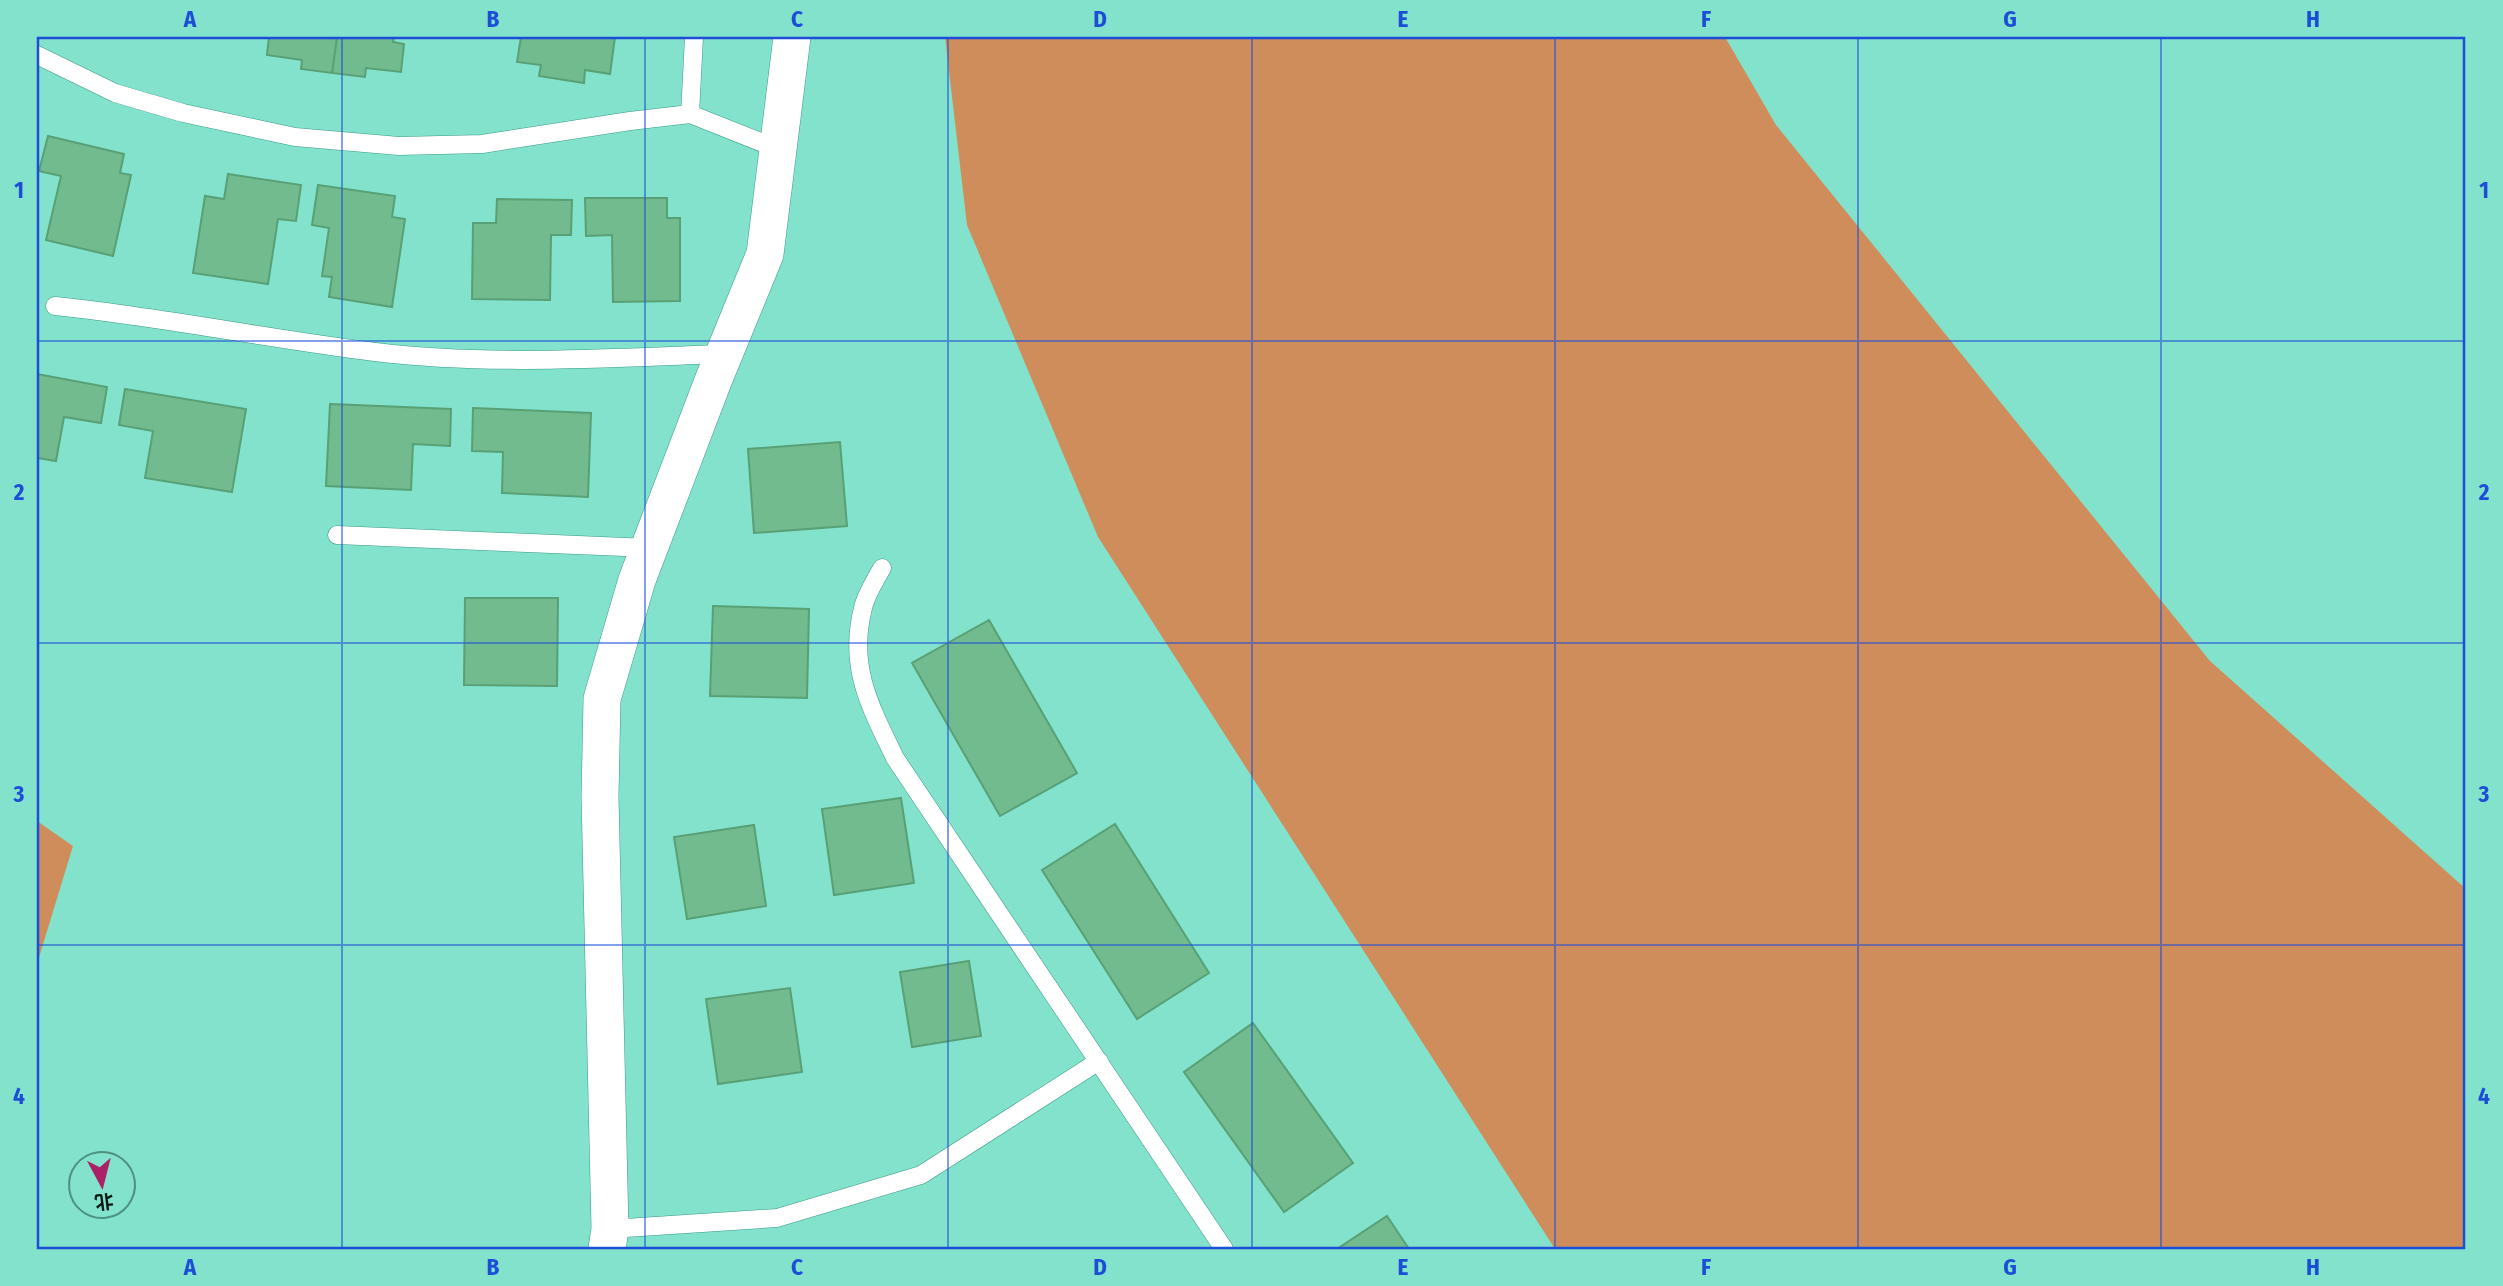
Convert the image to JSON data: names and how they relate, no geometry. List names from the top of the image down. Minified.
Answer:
{"north":"bottom","grid":{"columns":["A","B","C","D","E","F","G","H"],"rows":["1","2","3","4"]}}
